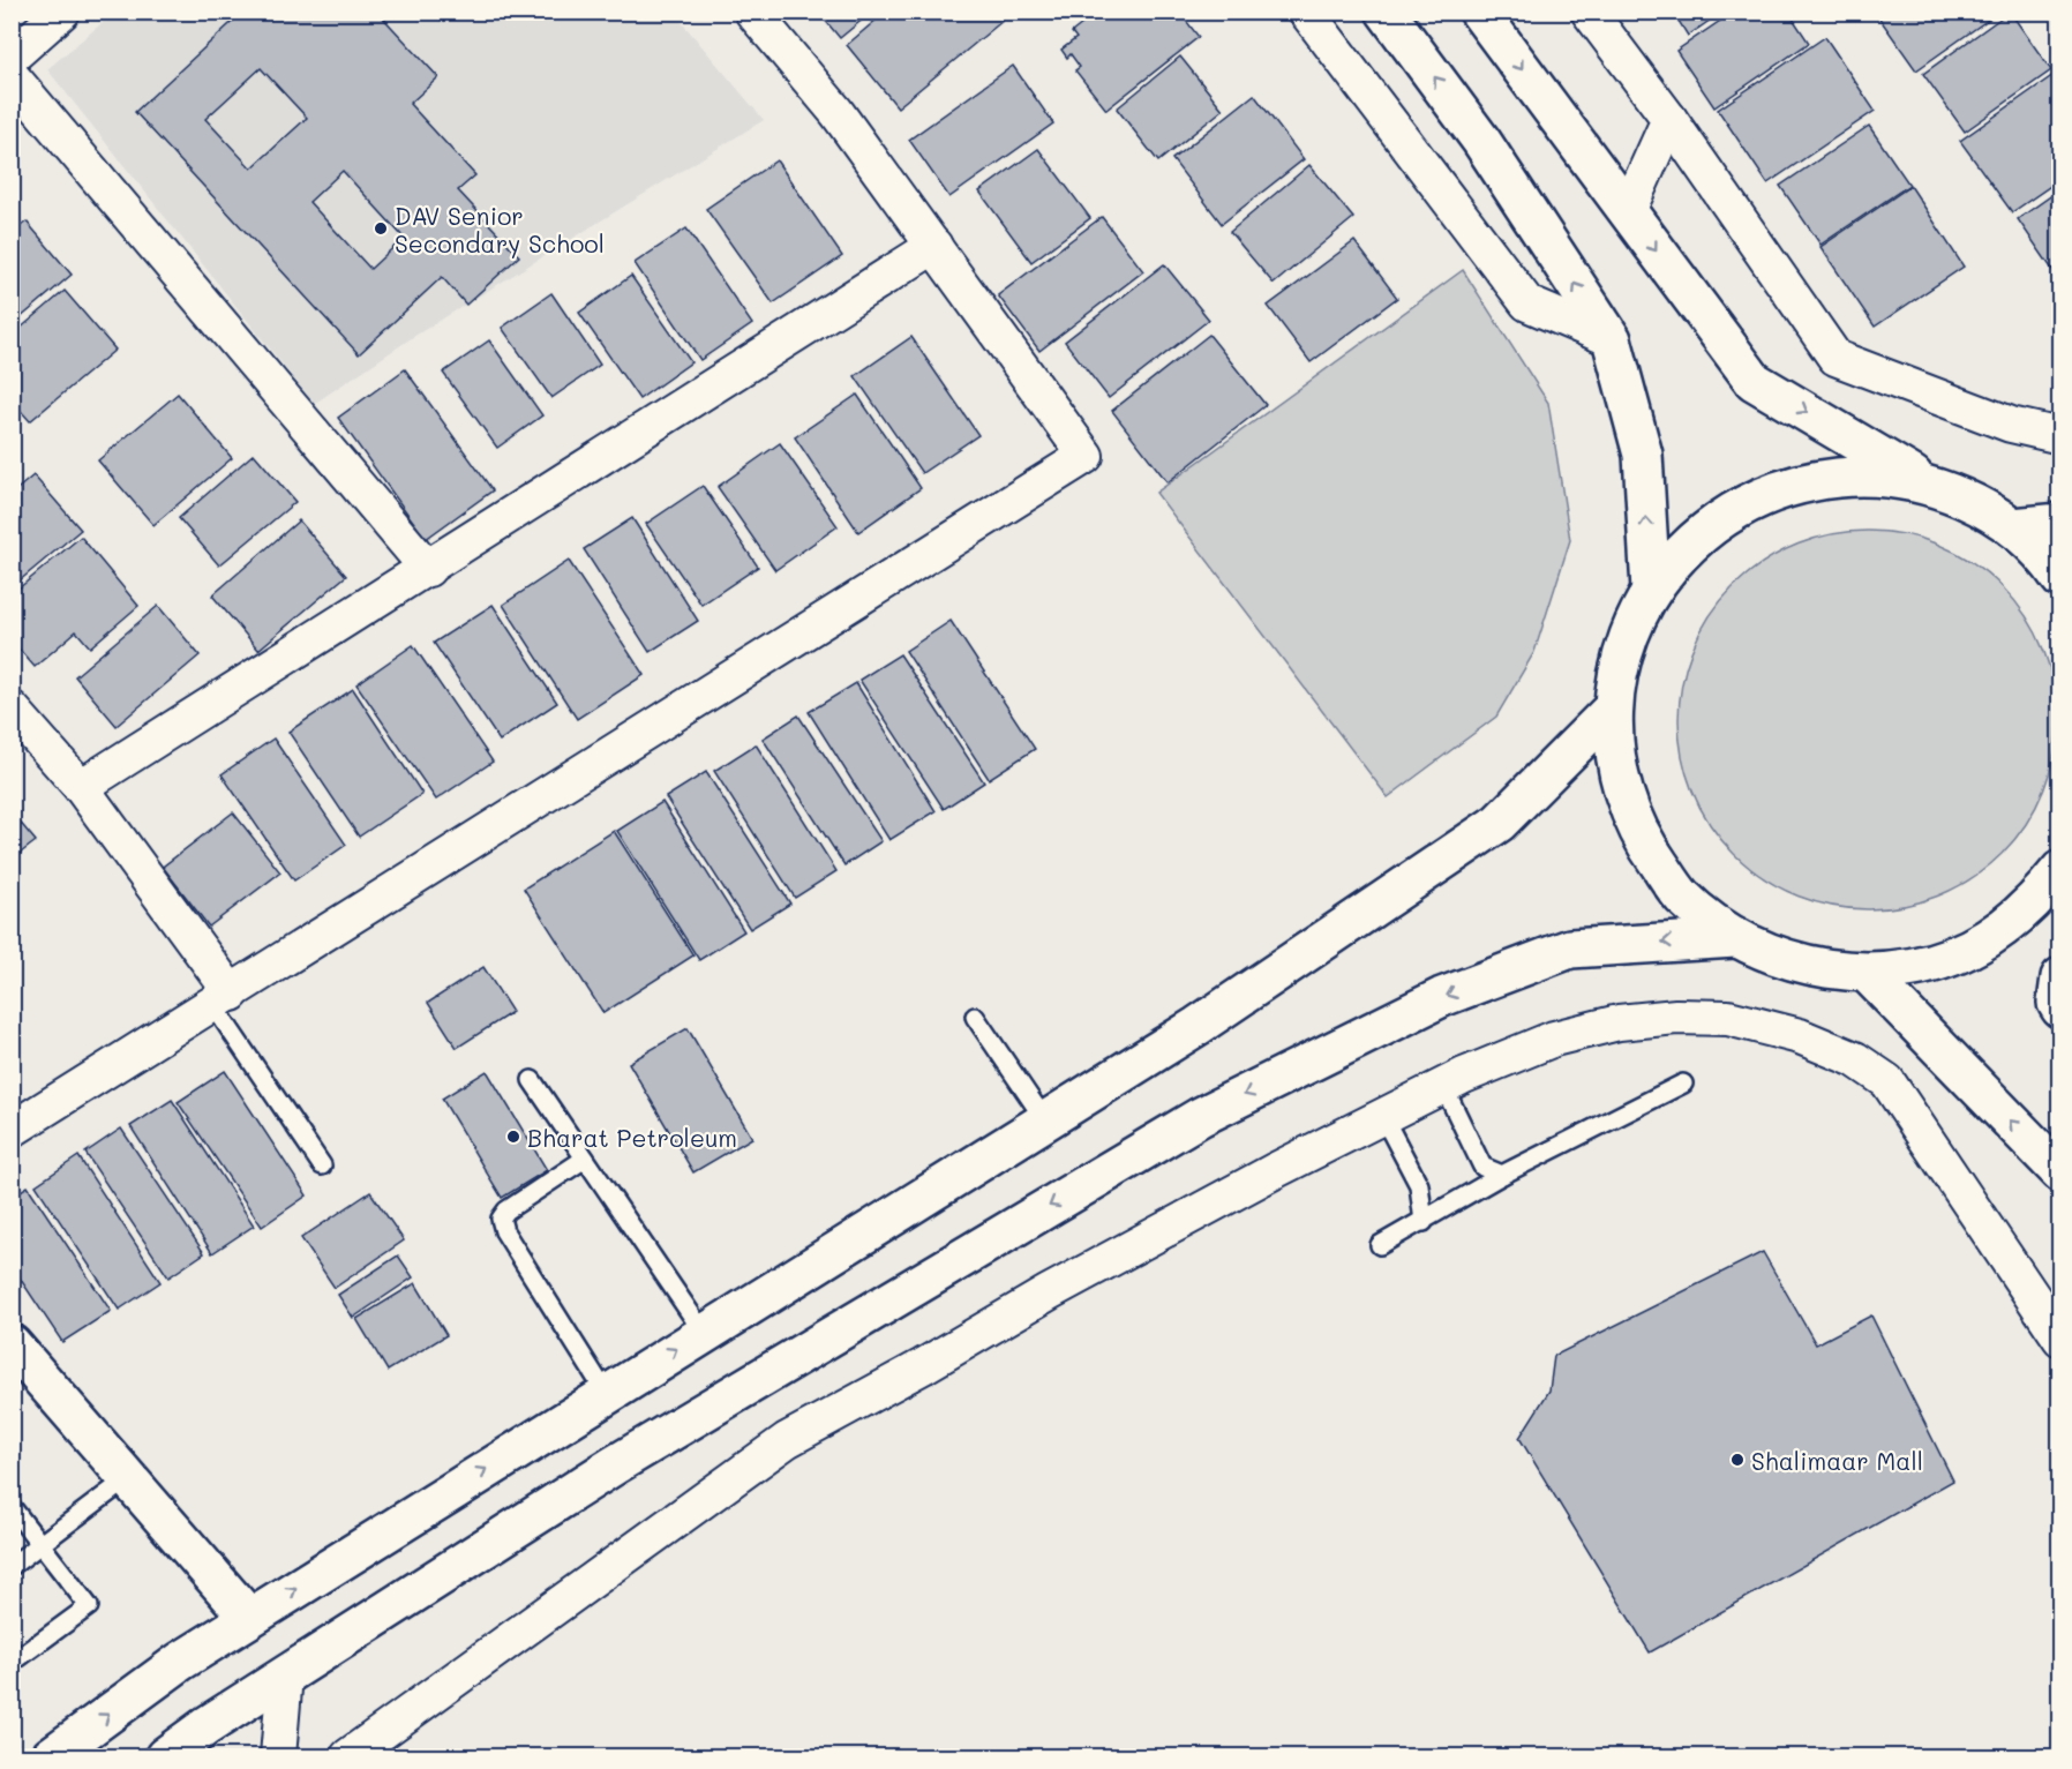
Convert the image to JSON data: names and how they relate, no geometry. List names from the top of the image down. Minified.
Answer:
{"places":["DAV Senior Secondary School","Bharat Petroleum","Shalimaar Mall"]}
